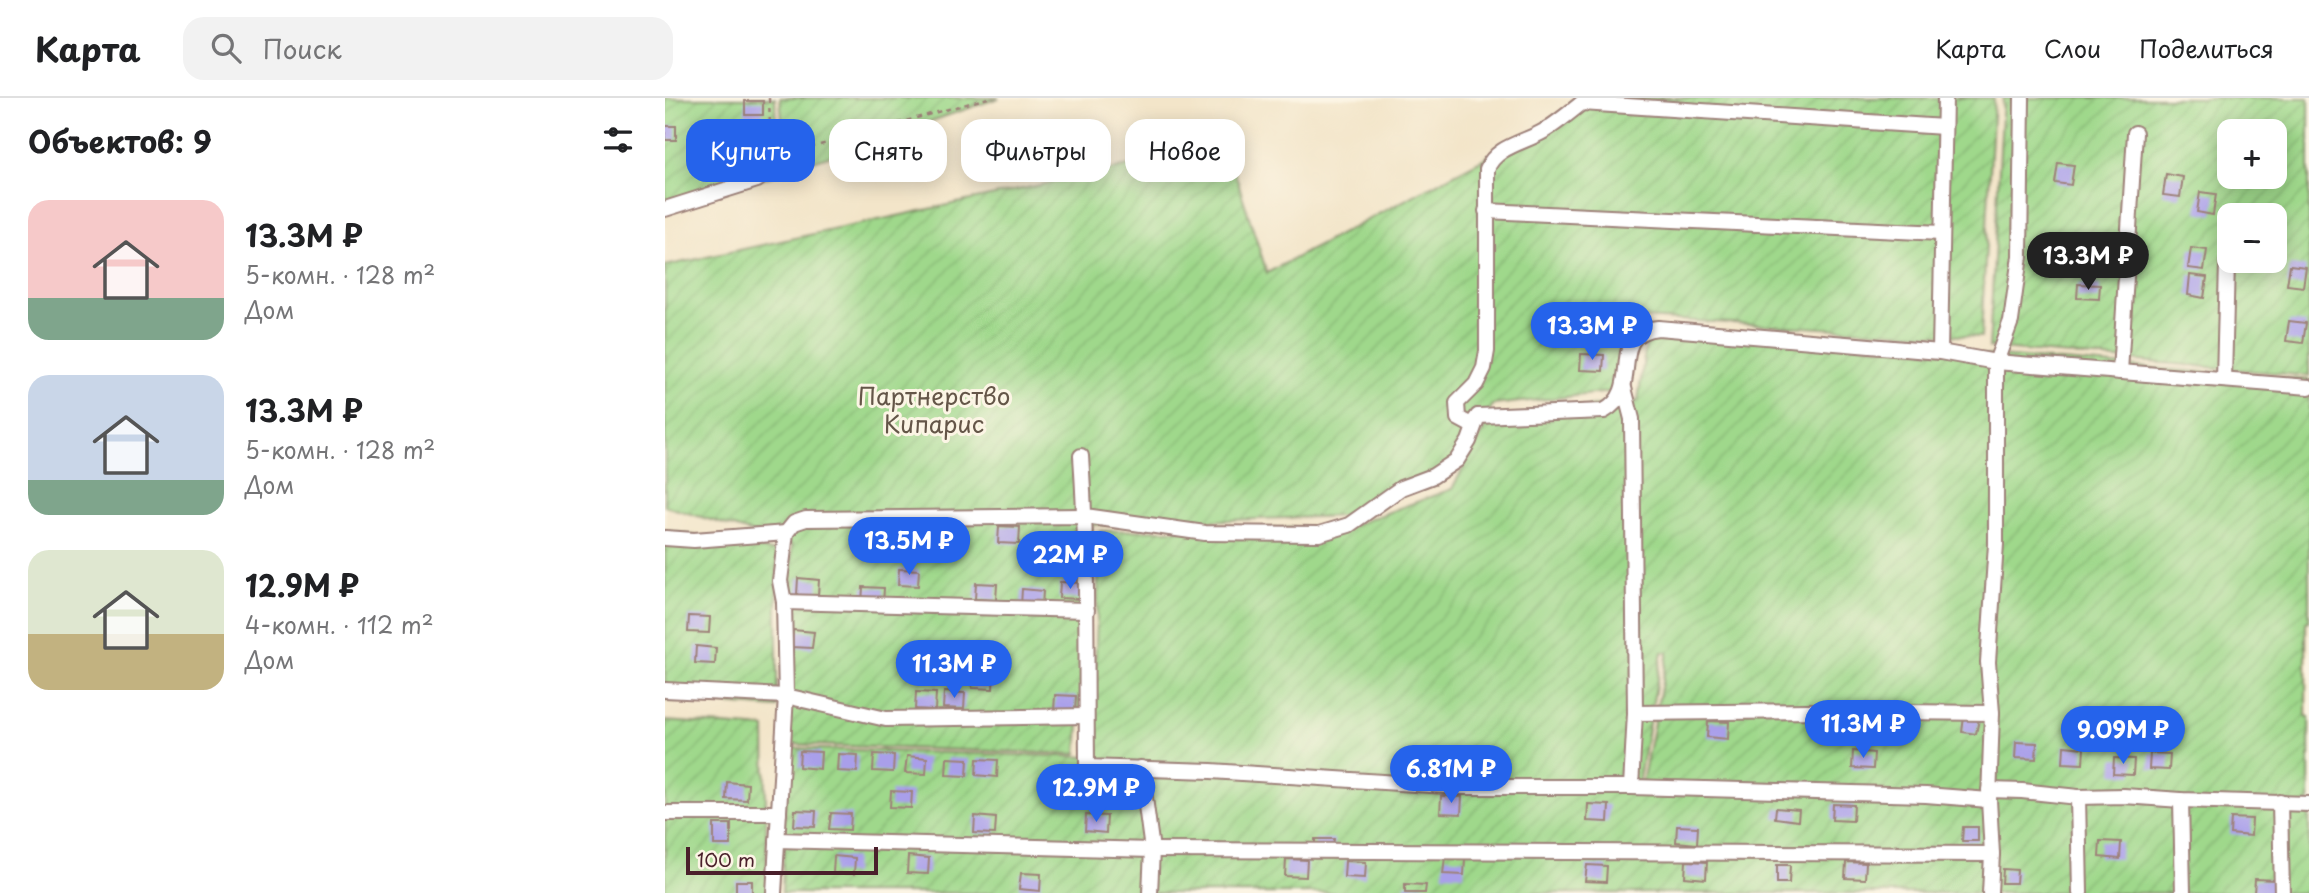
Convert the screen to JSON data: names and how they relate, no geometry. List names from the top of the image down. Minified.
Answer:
{"parks":["Партнерство Кипарис"],"scale_bar":"100 m","page":{"header":"Карта","search":"Поиск","nav":["Карта","Слои","Поделиться"],"heading":"Объектов: 9","map_buttons":["+","−"],"chip":["Купить","Снять","Фильтры","Новое"],"list":[{"name":"13.3M ₽","note":"5-комн. · 128 m² · Дом"},{"name":"13.3M ₽","note":"5-комн. · 128 m² · Дом"},{"name":"12.9M ₽","note":"4-комн. · 112 m² · Дом"}],"price":["13.3M ₽","13.3M ₽","13.5M ₽","22M ₽","11.3M ₽","11.3M ₽","9.09M ₽","6.81M ₽","12.9M ₽"],"scale":"100 m"}}
